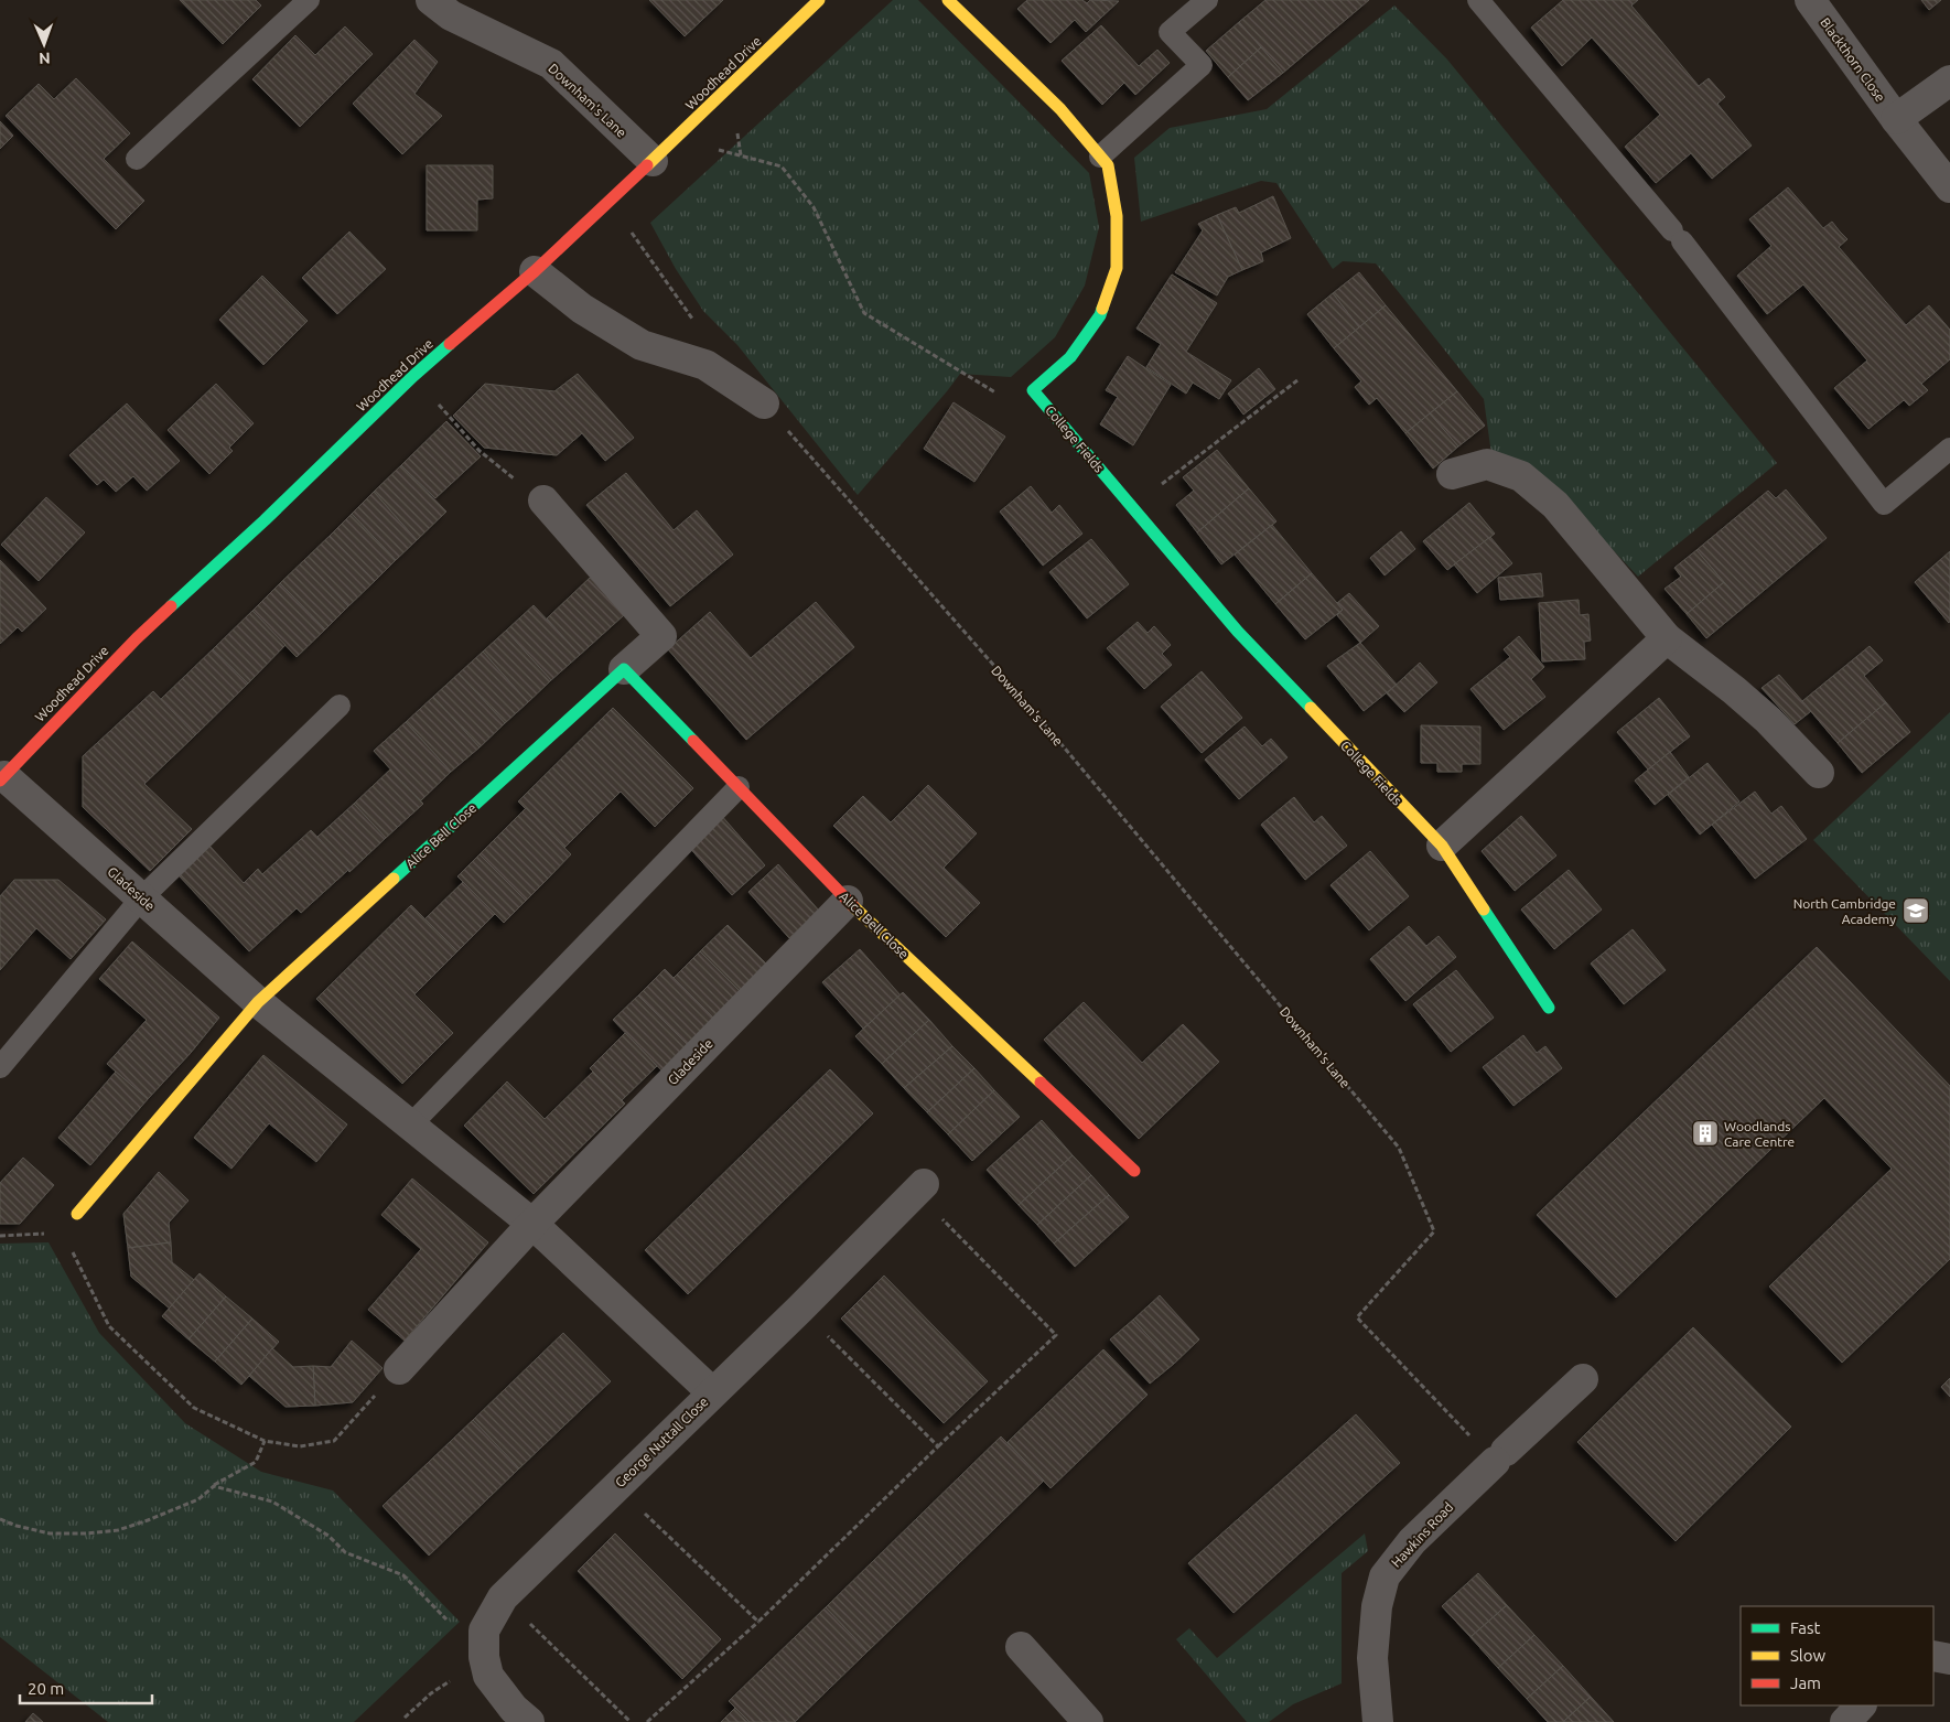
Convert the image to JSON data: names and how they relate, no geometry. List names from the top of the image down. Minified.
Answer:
{"streets":{"street":["Blackthorn Close","Woodhead Drive","Downham's Lane","College Fields","Alice Bell Close","Gladeside","George Nuttall Close","Hawkins Road"]},"crossings":[["Woodhead Drive","Downham's Lane"],["Woodhead Drive","Gladeside"],["Downham's Lane","Hawkins Road"],["Alice Bell Close","Gladeside"],["Gladeside","George Nuttall Close"]],"places":{"school or university":["North Cambridge Academy"],"building":["Woodlands Care Centre"]},"legend":["Fast","Slow","Jam"],"scale_bar":"20 m","north":"bottom"}
